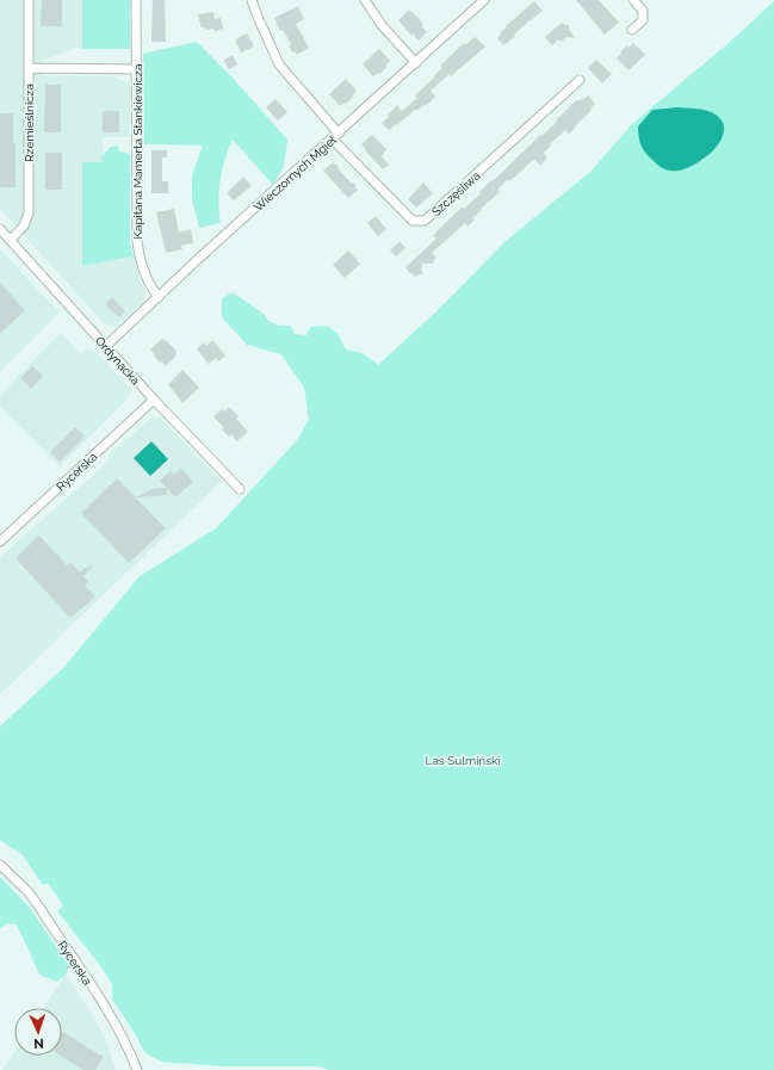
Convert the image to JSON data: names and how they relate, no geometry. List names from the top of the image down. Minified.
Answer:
{"streets":{"street":["Rzemieślnicza","Kapitana Mamerta Stankiewicza","Wieczornych Mgieł","Szczęśliwa","Ordynacka","Rycerska"]},"crossings":[["Rzemieślnicza","Ordynacka"],["Kapitana Mamerta Stankiewicza","Wieczornych Mgieł"],["Wieczornych Mgieł","Szczęśliwa"],["Wieczornych Mgieł","Ordynacka"],["Ordynacka","Rycerska"]],"parks":["Las Sulmiński"],"north":"bottom"}
